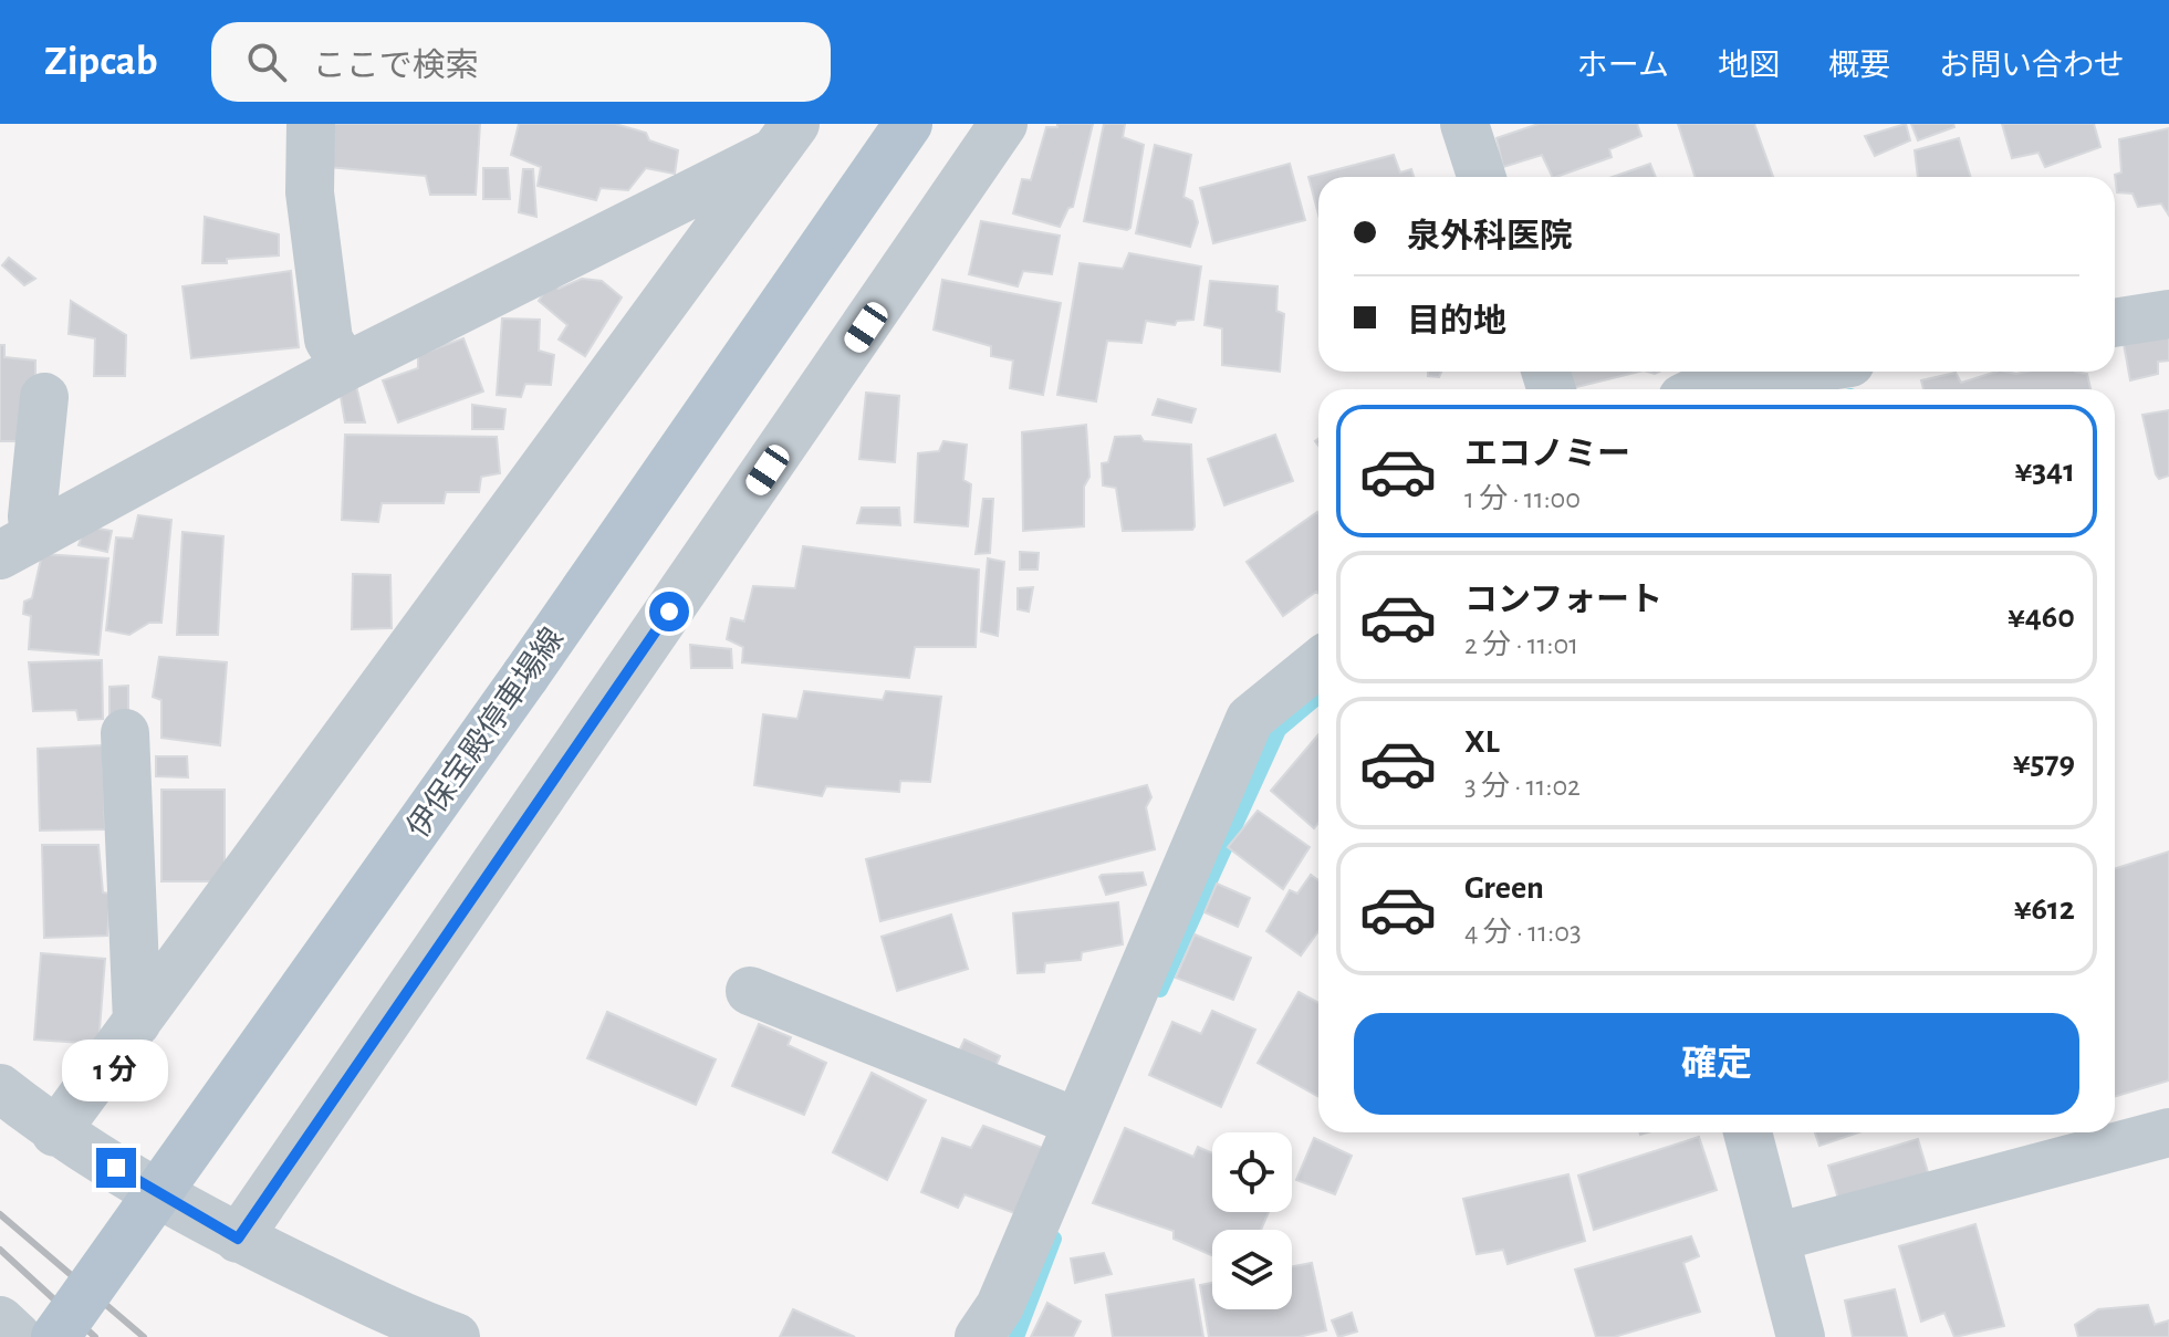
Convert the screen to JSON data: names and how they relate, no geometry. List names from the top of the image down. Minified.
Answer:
{"streets":{"main road":["伊保宝殿停車場線"]},"page":{"header":"Zipcab","search":"ここで検索","nav":["ホーム","地図","概要","お問い合わせ"],"banner":["泉外科医院","目的地"],"list":[{"name":"エコノミー","note":"1 分 · 11:00","value":"¥341"},{"name":"コンフォート","note":"2 分 · 11:01","value":"¥460"},{"name":"XL","note":"3 分 · 11:02","value":"¥579"},{"name":"Green","note":"4 分 · 11:03","value":"¥612"}],"buttons":"確定","bubble":"1 分"}}
